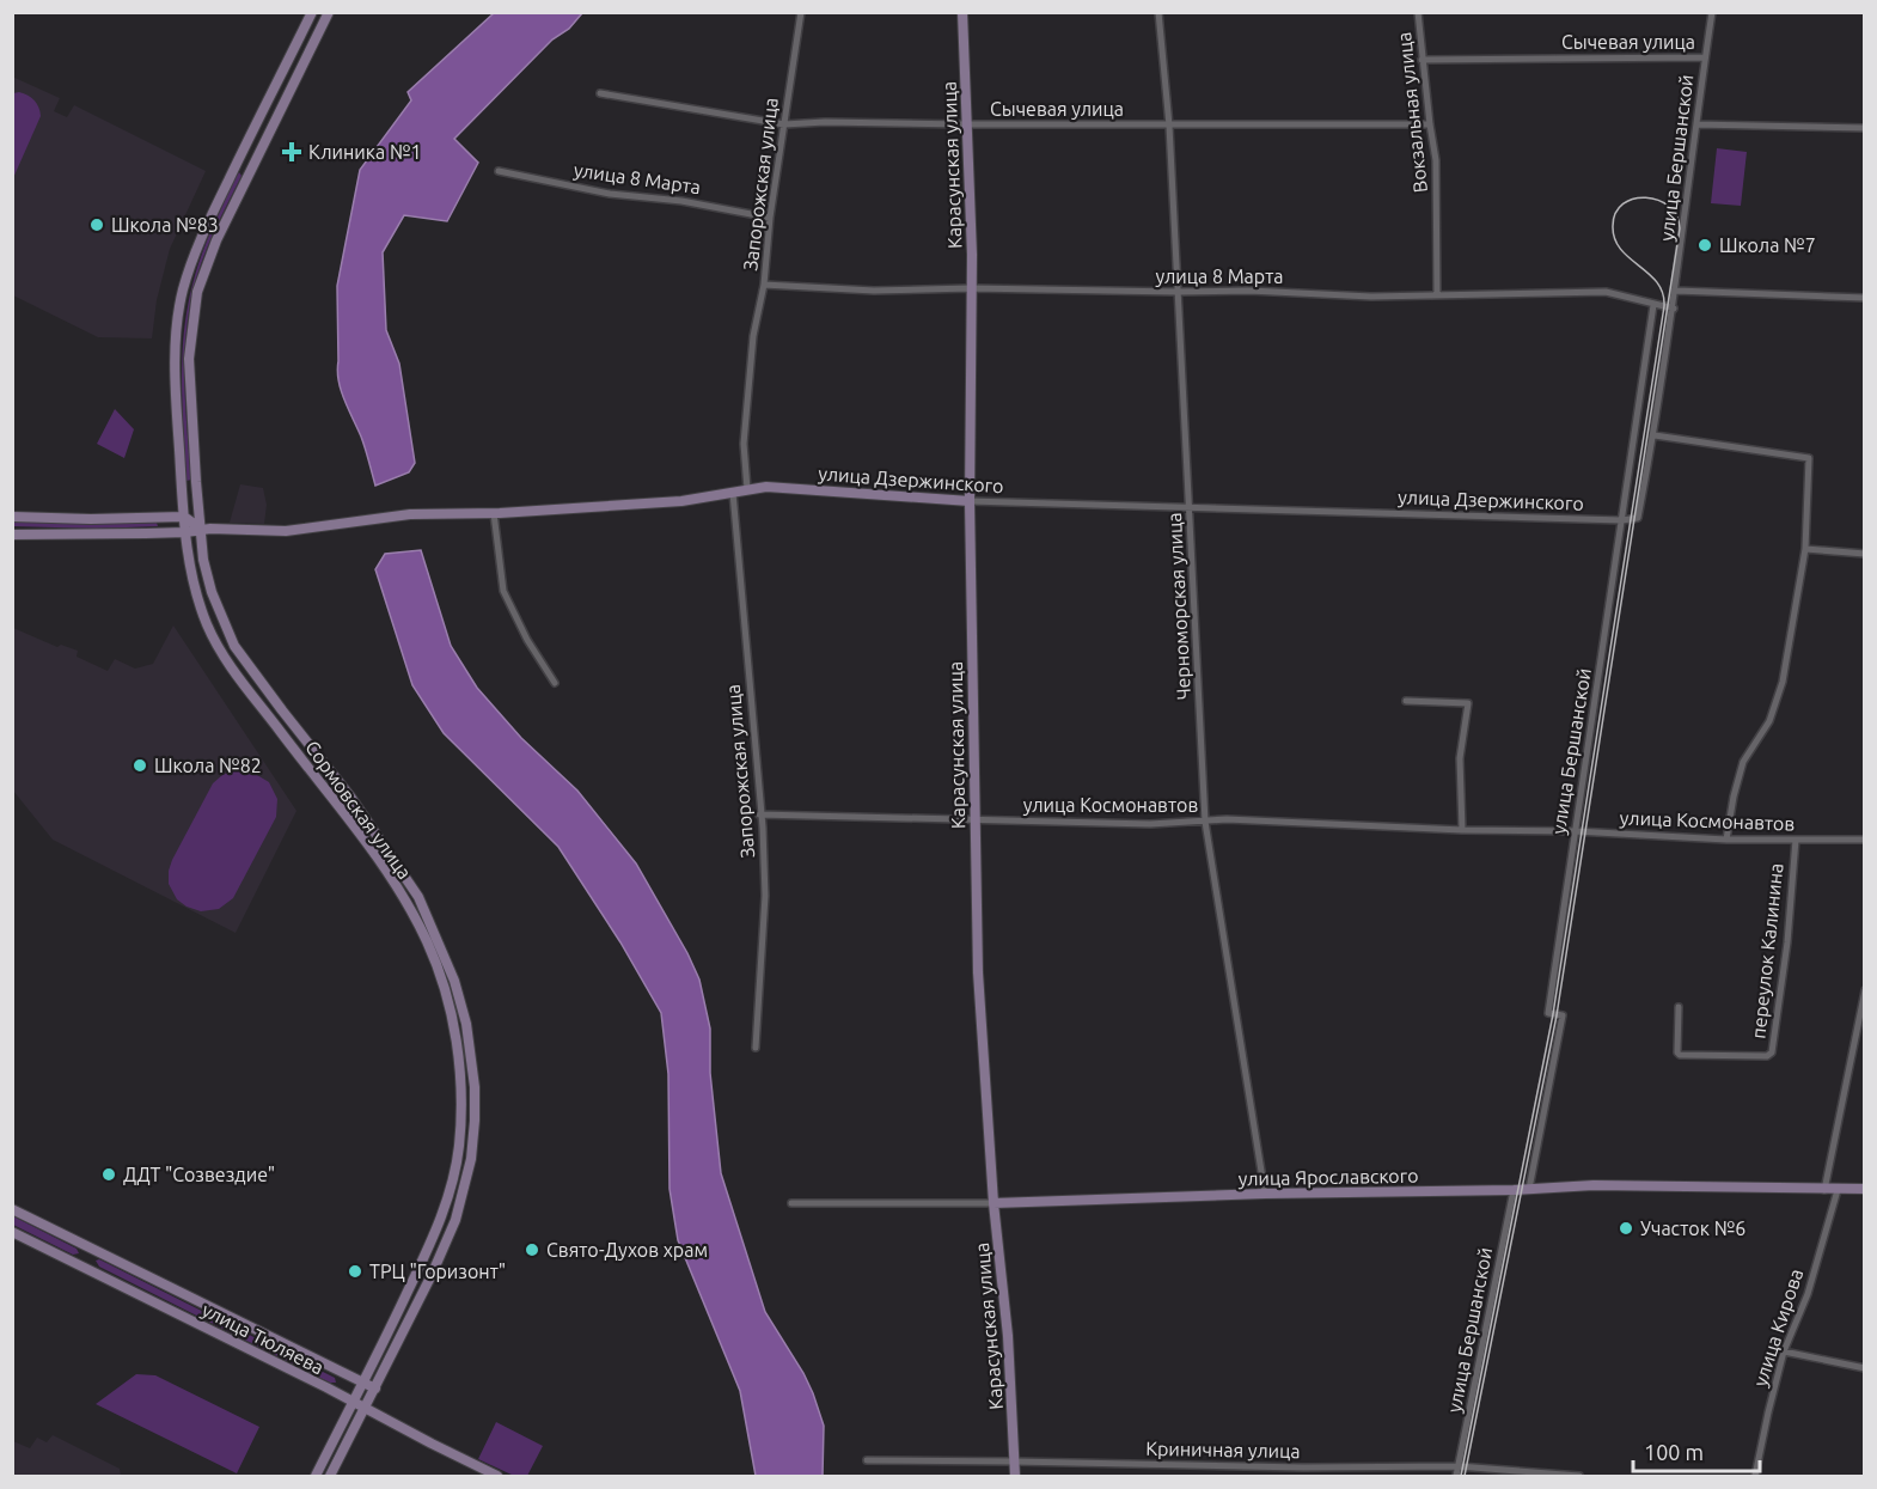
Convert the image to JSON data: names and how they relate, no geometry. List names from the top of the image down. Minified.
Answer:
{"streets":{"main road":["Карасунская улица","улица Дзержинского","Сормовская улица","улица Ярославского","улица Тюляева"],"street":["Сычевая улица","Вокзальная улица","улица Бершанской","улица 8 Марта","Запорожская улица","Черноморская улица","улица Космонавтов","переулок Калинина","улица Кирова","Криничная улица"]},"crossings":[["Сычевая улица","Вокзальная улица"],["Сычевая улица","улица Бершанской"],["Сычевая улица","Карасунская улица"],["Сычевая улица","Запорожская улица"],["Сычевая улица","Черноморская улица"],["Вокзальная улица","улица 8 Марта"],["улица Бершанской","улица 8 Марта"],["улица Бершанской","улица Дзержинского"],["улица Бершанской","улица Космонавтов"],["улица Бершанской","улица Ярославского"],["улица Бершанской","Криничная улица"],["Карасунская улица","улица 8 Марта"],["Карасунская улица","улица Дзержинского"],["Карасунская улица","улица Космонавтов"],["Карасунская улица","улица Ярославского"],["Карасунская улица","Криничная улица"],["улица 8 Марта","Запорожская улица"],["улица 8 Марта","Черноморская улица"],["Запорожская улица","улица Дзержинского"],["Запорожская улица","улица Космонавтов"],["улица Дзержинского","Черноморская улица"],["улица Дзержинского","Сормовская улица"],["Черноморская улица","улица Космонавтов"],["Черноморская улица","улица Ярославского"],["улица Космонавтов","переулок Калинина"],["Сормовская улица","улица Тюляева"],["улица Ярославского","улица Кирова"]],"places":{"health":["Клиника №1"],"other":["Школа №83","Школа №7","Школа №82","ДДТ \"Созвездие\"","Участок №6","Свято-Духов храм","ТРЦ \"Горизонт\""]},"scale_bar":"100 m"}
